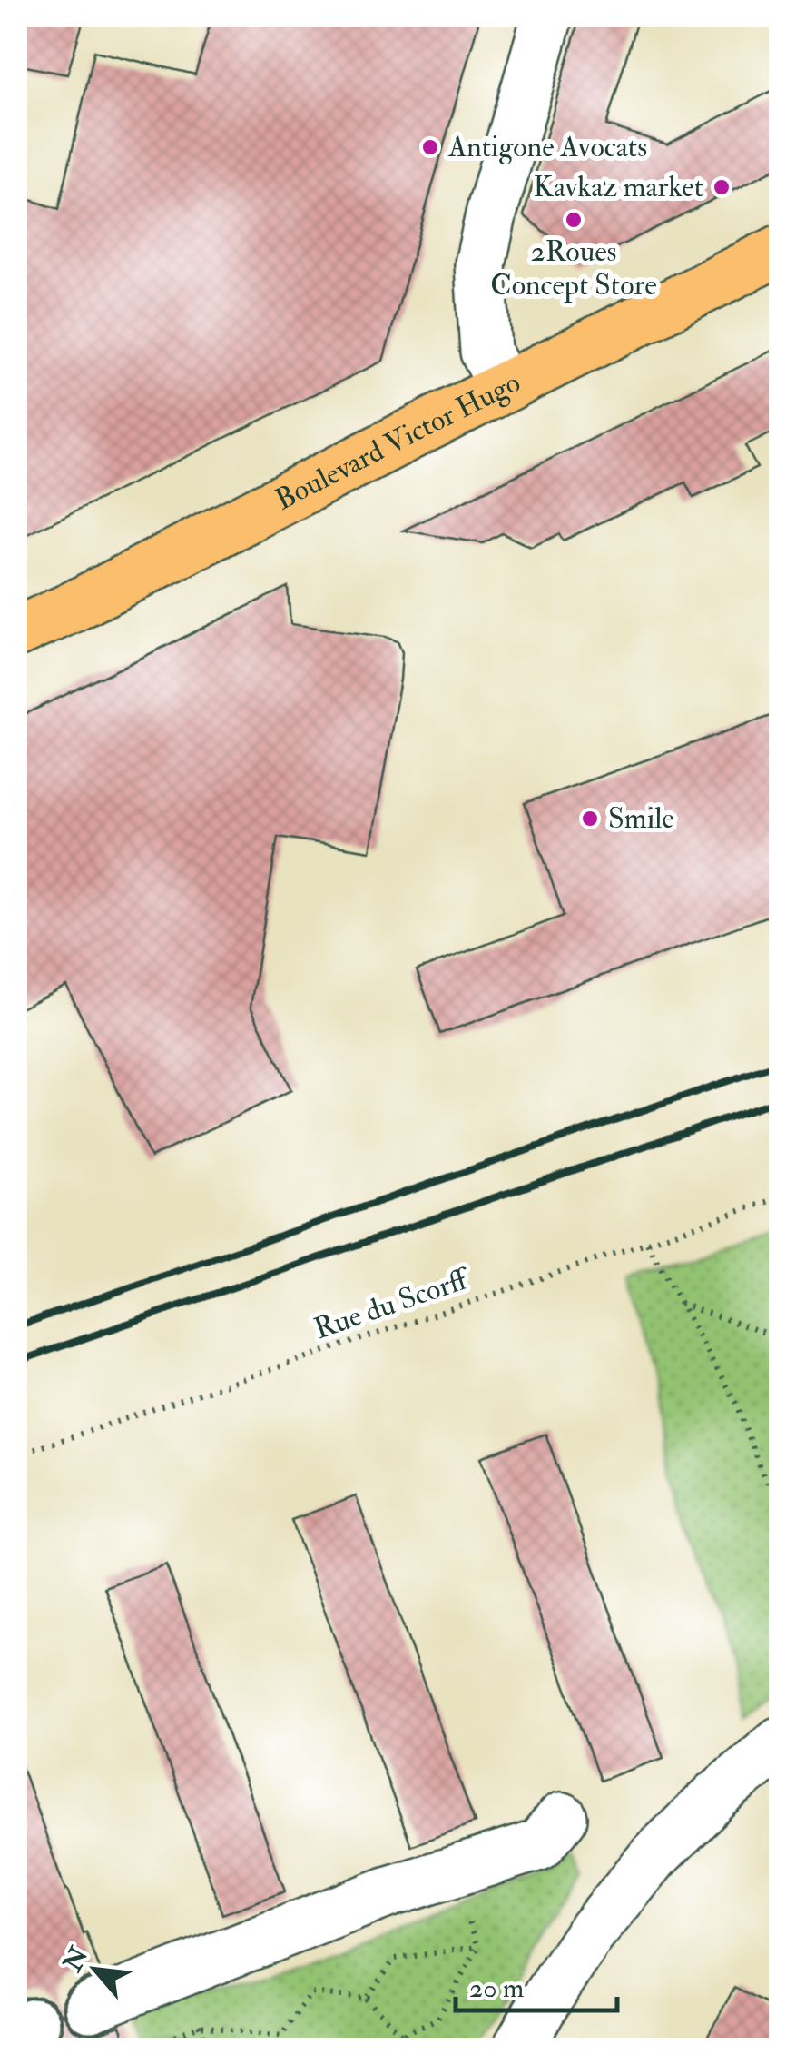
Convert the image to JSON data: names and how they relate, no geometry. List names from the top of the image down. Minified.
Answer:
{"streets":{"main road":["Boulevard Victor Hugo"],"path":["Rue du Scorff"]},"places":["Antigone Avocats","Kavkaz market","2Roues Concept Store","Smile"],"scale_bar":"20 m","north":"top left"}
